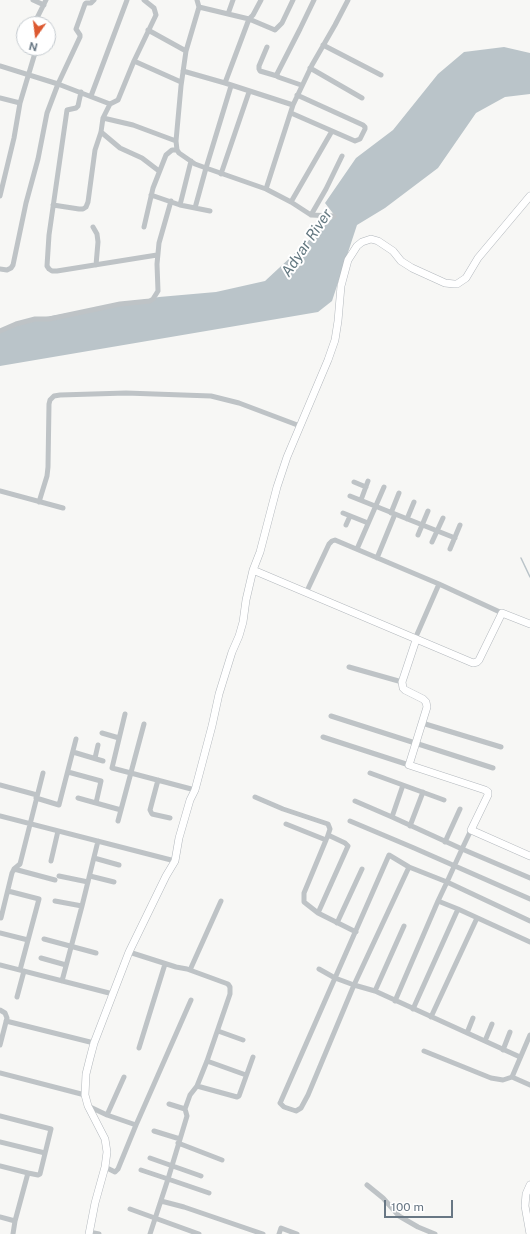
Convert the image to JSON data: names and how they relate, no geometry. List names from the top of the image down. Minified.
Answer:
{"water":["Adyar River"],"scale_bar":"100 m","north":"bottom"}
